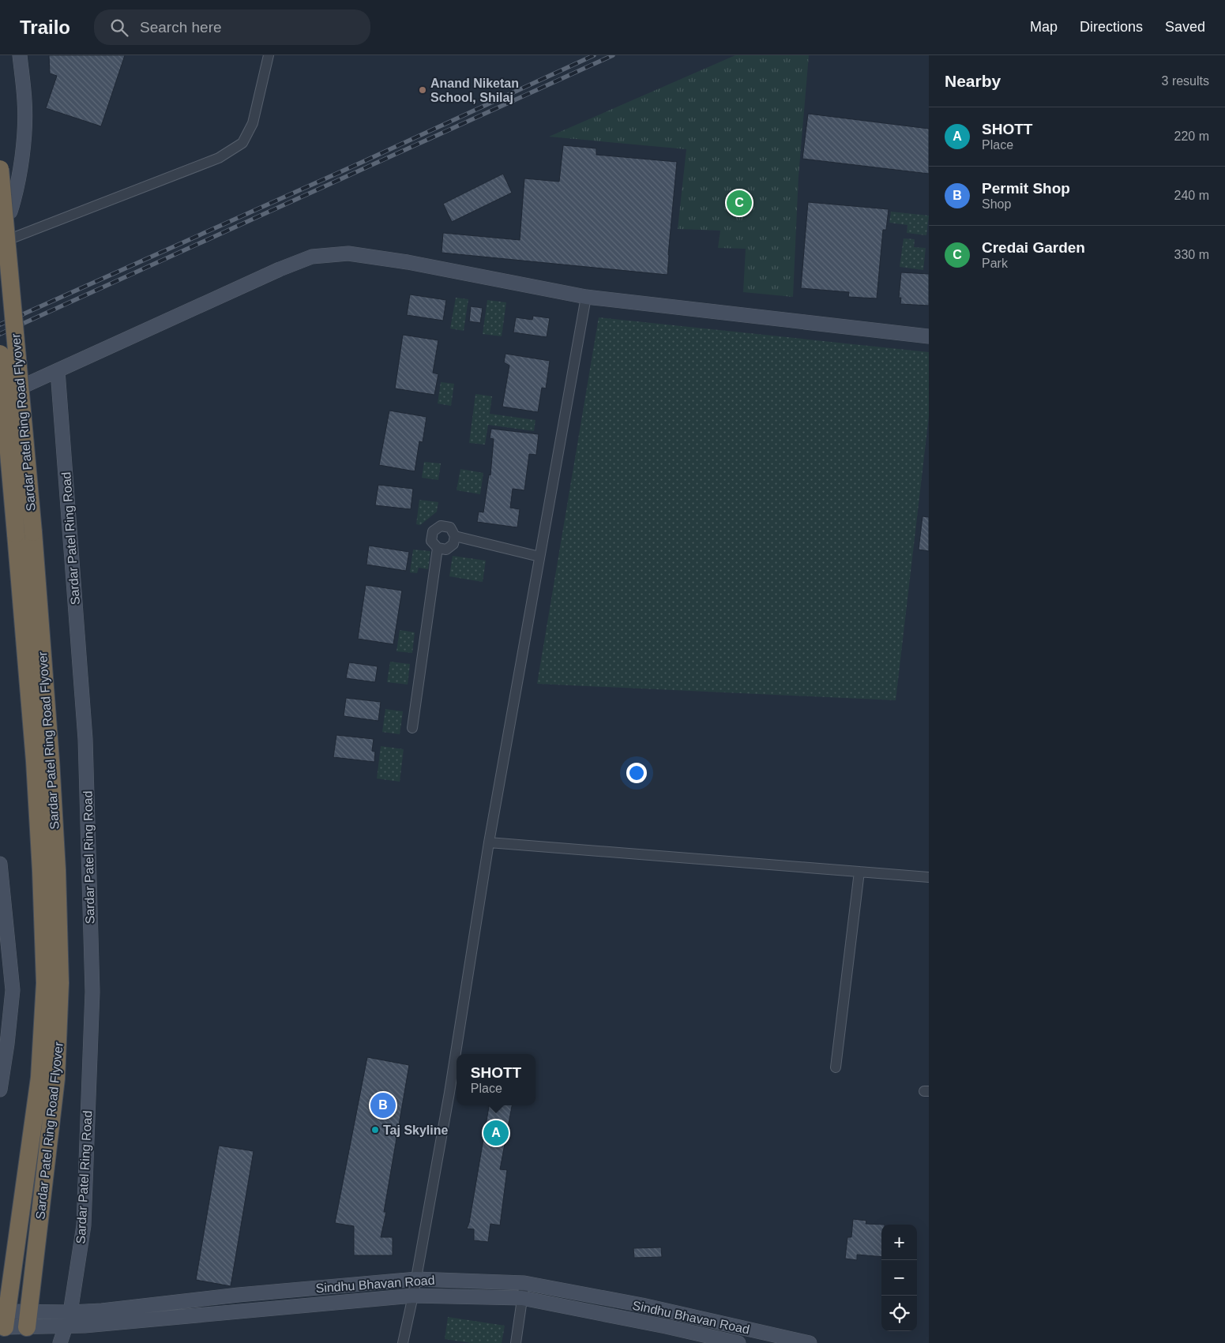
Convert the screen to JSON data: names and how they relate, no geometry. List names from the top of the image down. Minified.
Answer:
{"streets":{"highway":["Sardar Patel Ring Road Flyover"],"street":["Sardar Patel Ring Road","Sindhu Bhavan Road"]},"crossings":[["Sardar Patel Ring Road Flyover","Sindhu Bhavan Road"],["Sardar Patel Ring Road","Sindhu Bhavan Road"]],"places":["Anand Niketan School, Shilaj","Taj Skyline"],"page":{"header":"Trailo","search":"Search here","nav":["Map","Directions","Saved"],"heading":["Nearby","3 results"],"list":[{"mark":"A","name":"SHOTT","note":"Place","value":"220 m"},{"mark":"B","name":"Permit Shop","note":"Shop","value":"240 m"},{"mark":"C","name":"Credai Garden","note":"Park","value":"330 m"}],"pins":["C","B","A"],"popup":["SHOTT","Place"],"map_buttons":["+","−"]}}
